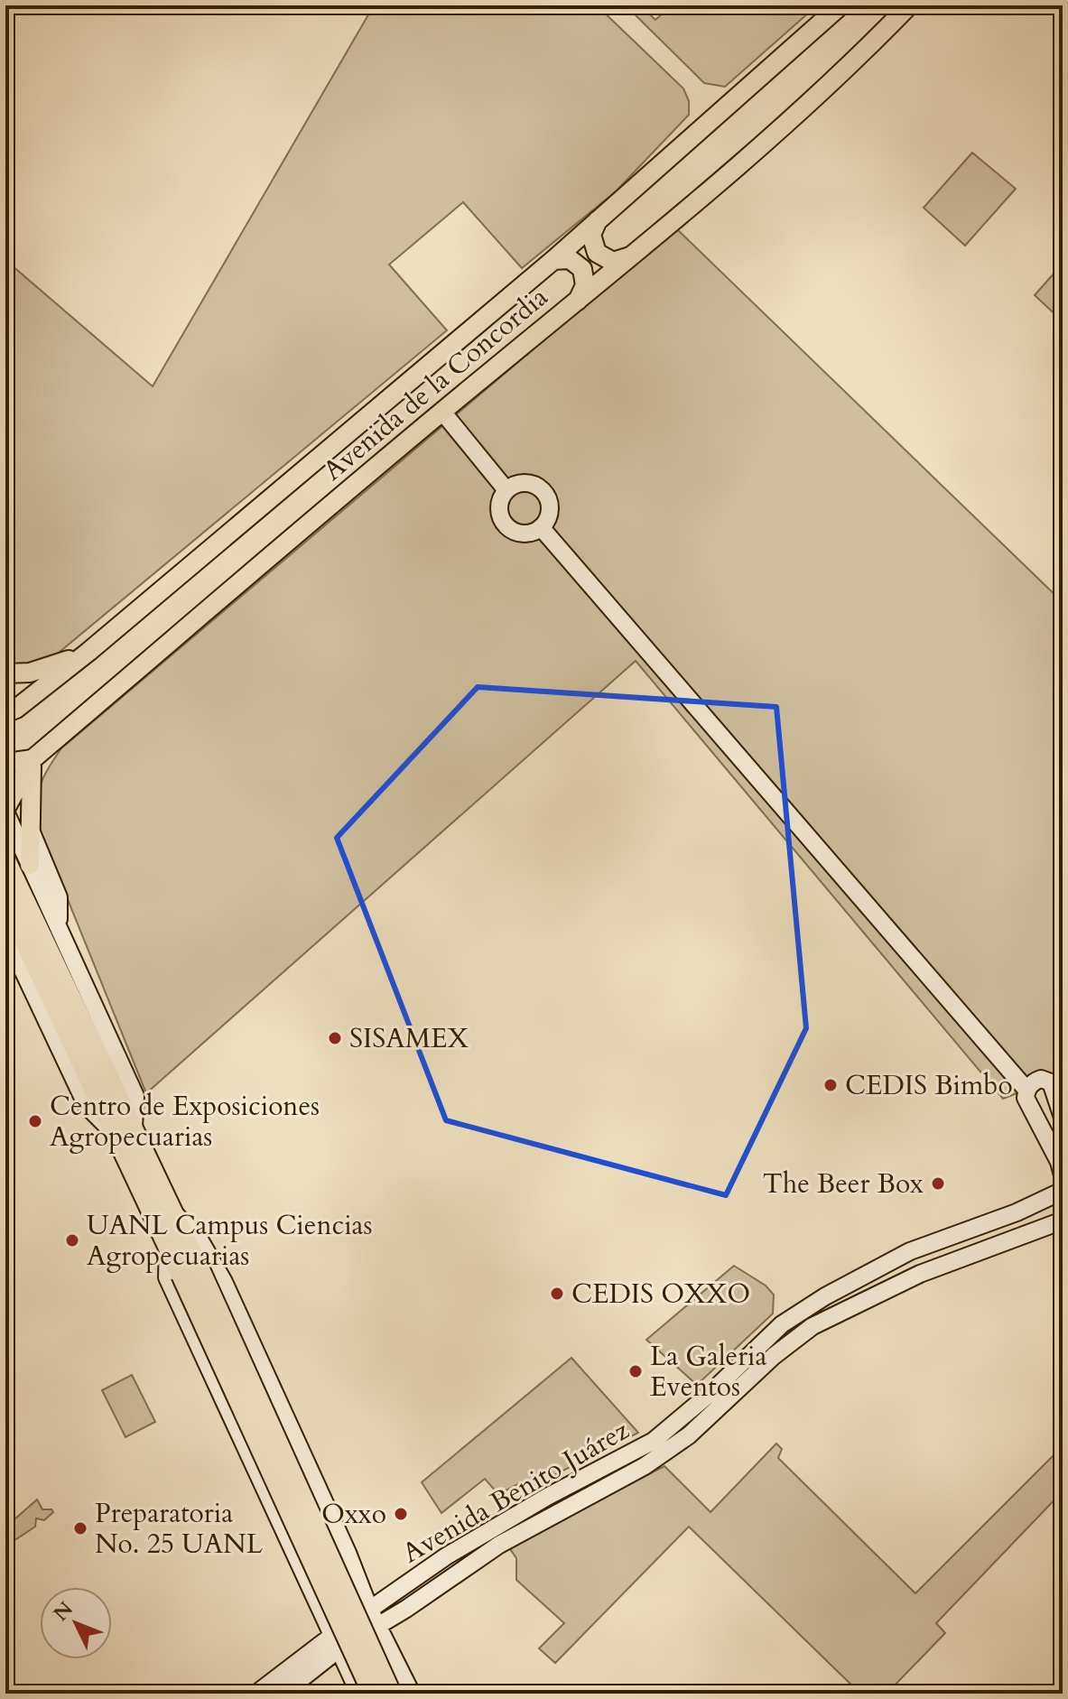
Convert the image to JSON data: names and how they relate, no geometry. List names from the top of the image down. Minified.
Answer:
{"streets":{"main road":["Avenida de la Concordia"],"street":["Avenida Benito Juárez"]},"places":["SISAMEX","CEDIS Bimbo","Centro de Exposiciones Agropecuarias","The Beer Box","UANL Campus Ciencias Agropecuarias","CEDIS OXXO","La Galeria Eventos","Oxxo","Preparatoria No. 25 UANL"],"north":"top left"}
